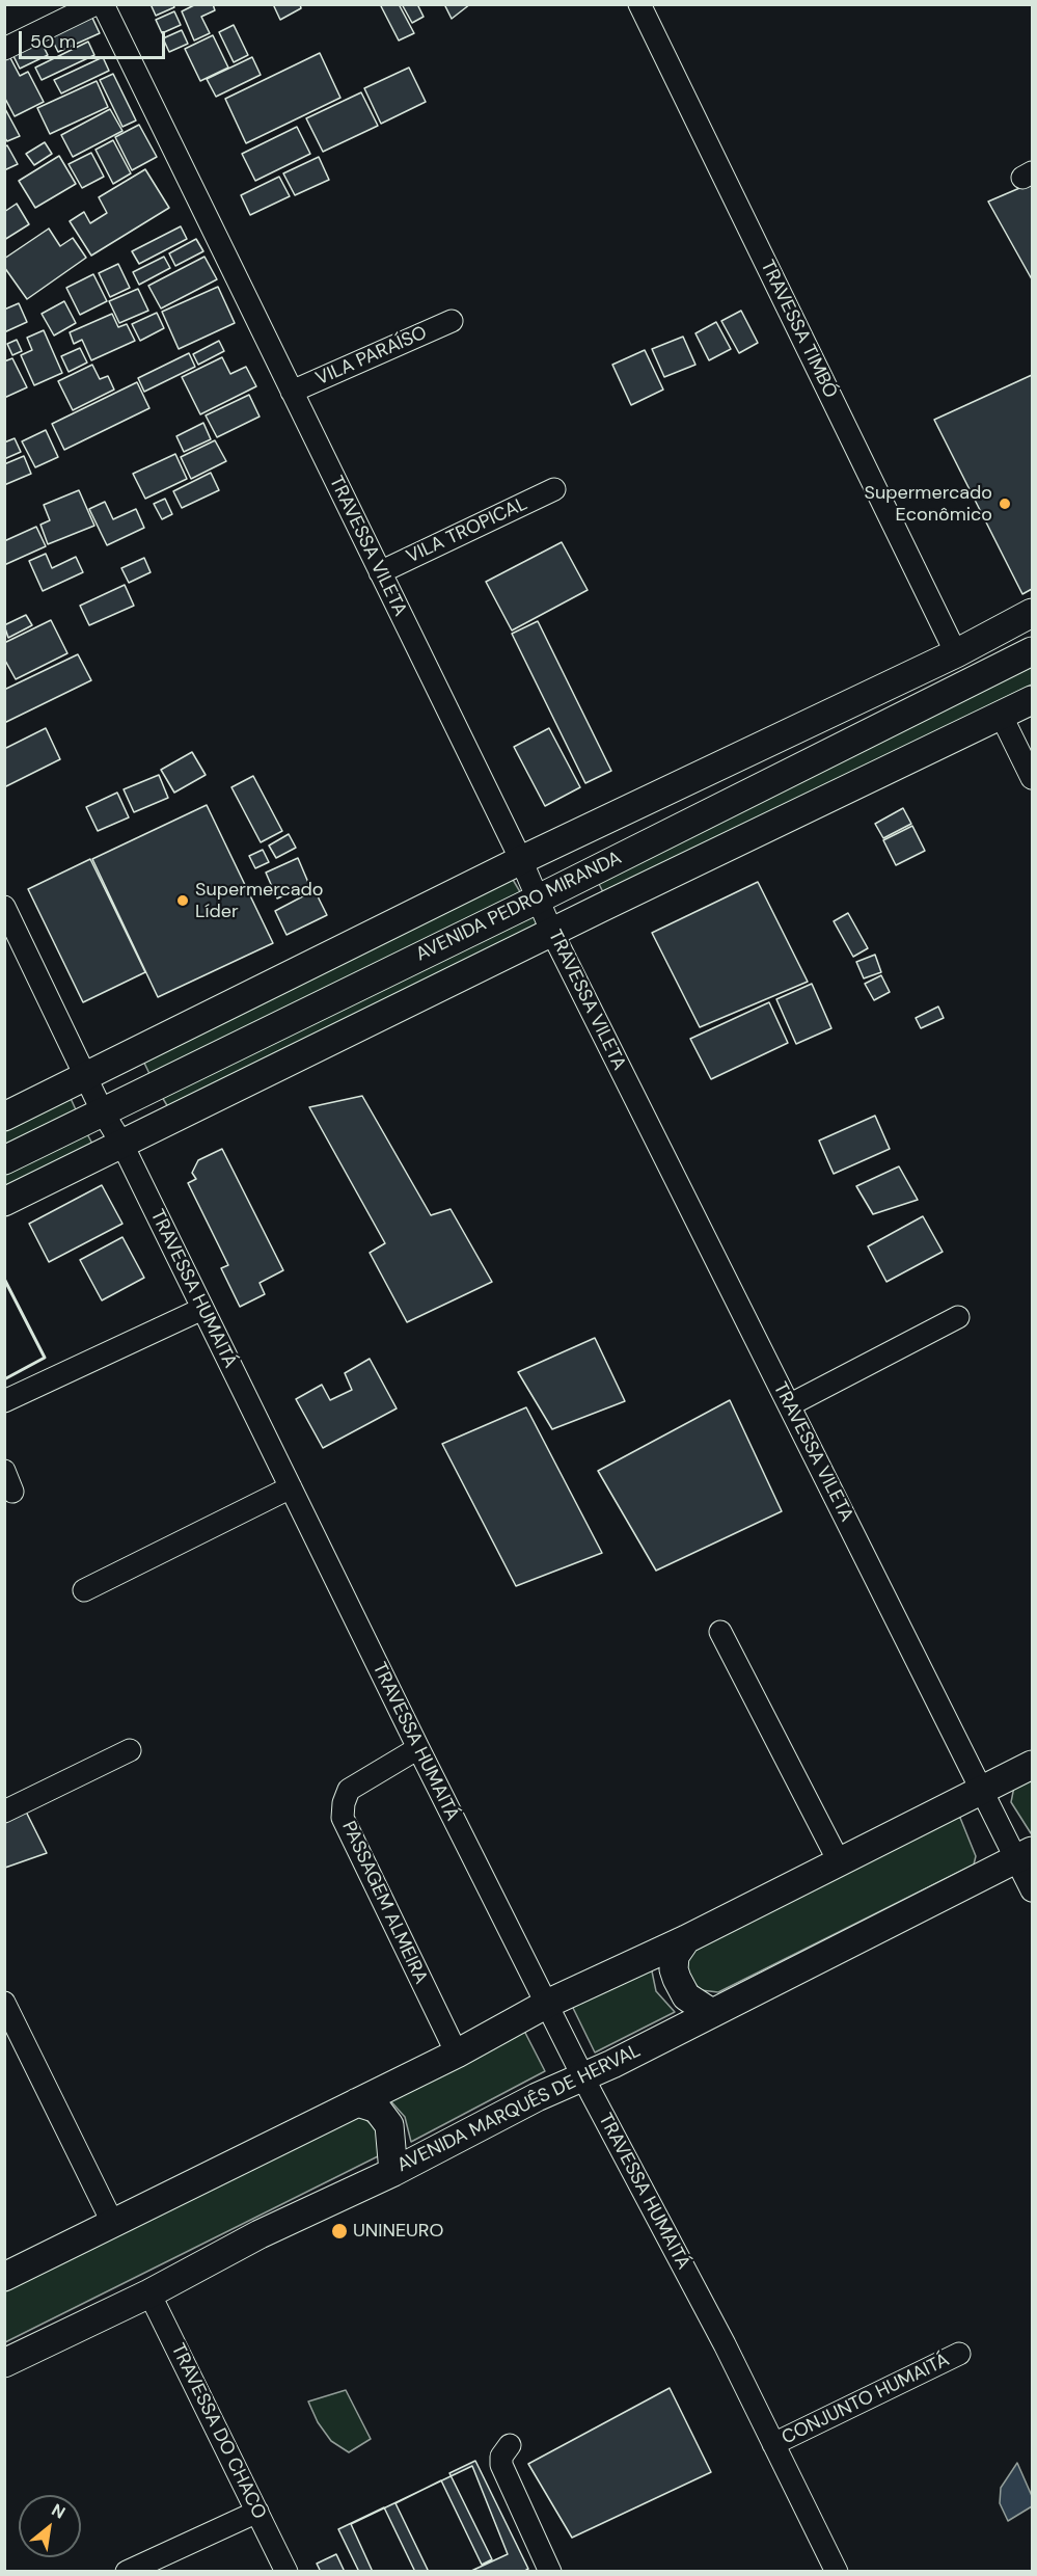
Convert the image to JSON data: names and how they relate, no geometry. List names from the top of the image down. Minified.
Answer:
{"streets":{"main road":["AVENIDA PEDRO MIRANDA","AVENIDA MARQUÊS DE HERVAL"],"street":["TRAVESSA TIMBÓ","VILA PARAÍSO","VILA TROPICAL","TRAVESSA VILETA","TRAVESSA HUMAITÁ","PASSAGEM ALMEIRA","CONJUNTO HUMAITÁ","TRAVESSA DO CHACO"]},"crossings":[["VILA PARAÍSO","TRAVESSA VILETA"],["VILA TROPICAL","TRAVESSA VILETA"],["TRAVESSA VILETA","AVENIDA PEDRO MIRANDA"],["TRAVESSA VILETA","AVENIDA MARQUÊS DE HERVAL"],["AVENIDA PEDRO MIRANDA","TRAVESSA HUMAITÁ"],["TRAVESSA HUMAITÁ","PASSAGEM ALMEIRA"],["TRAVESSA HUMAITÁ","AVENIDA MARQUÊS DE HERVAL"],["TRAVESSA HUMAITÁ","CONJUNTO HUMAITÁ"],["AVENIDA MARQUÊS DE HERVAL","TRAVESSA DO CHACO"]],"places":["Supermercado Econômico","Supermercado Líder","UNINEURO"],"scale_bar":"50 m","north":"top right"}
